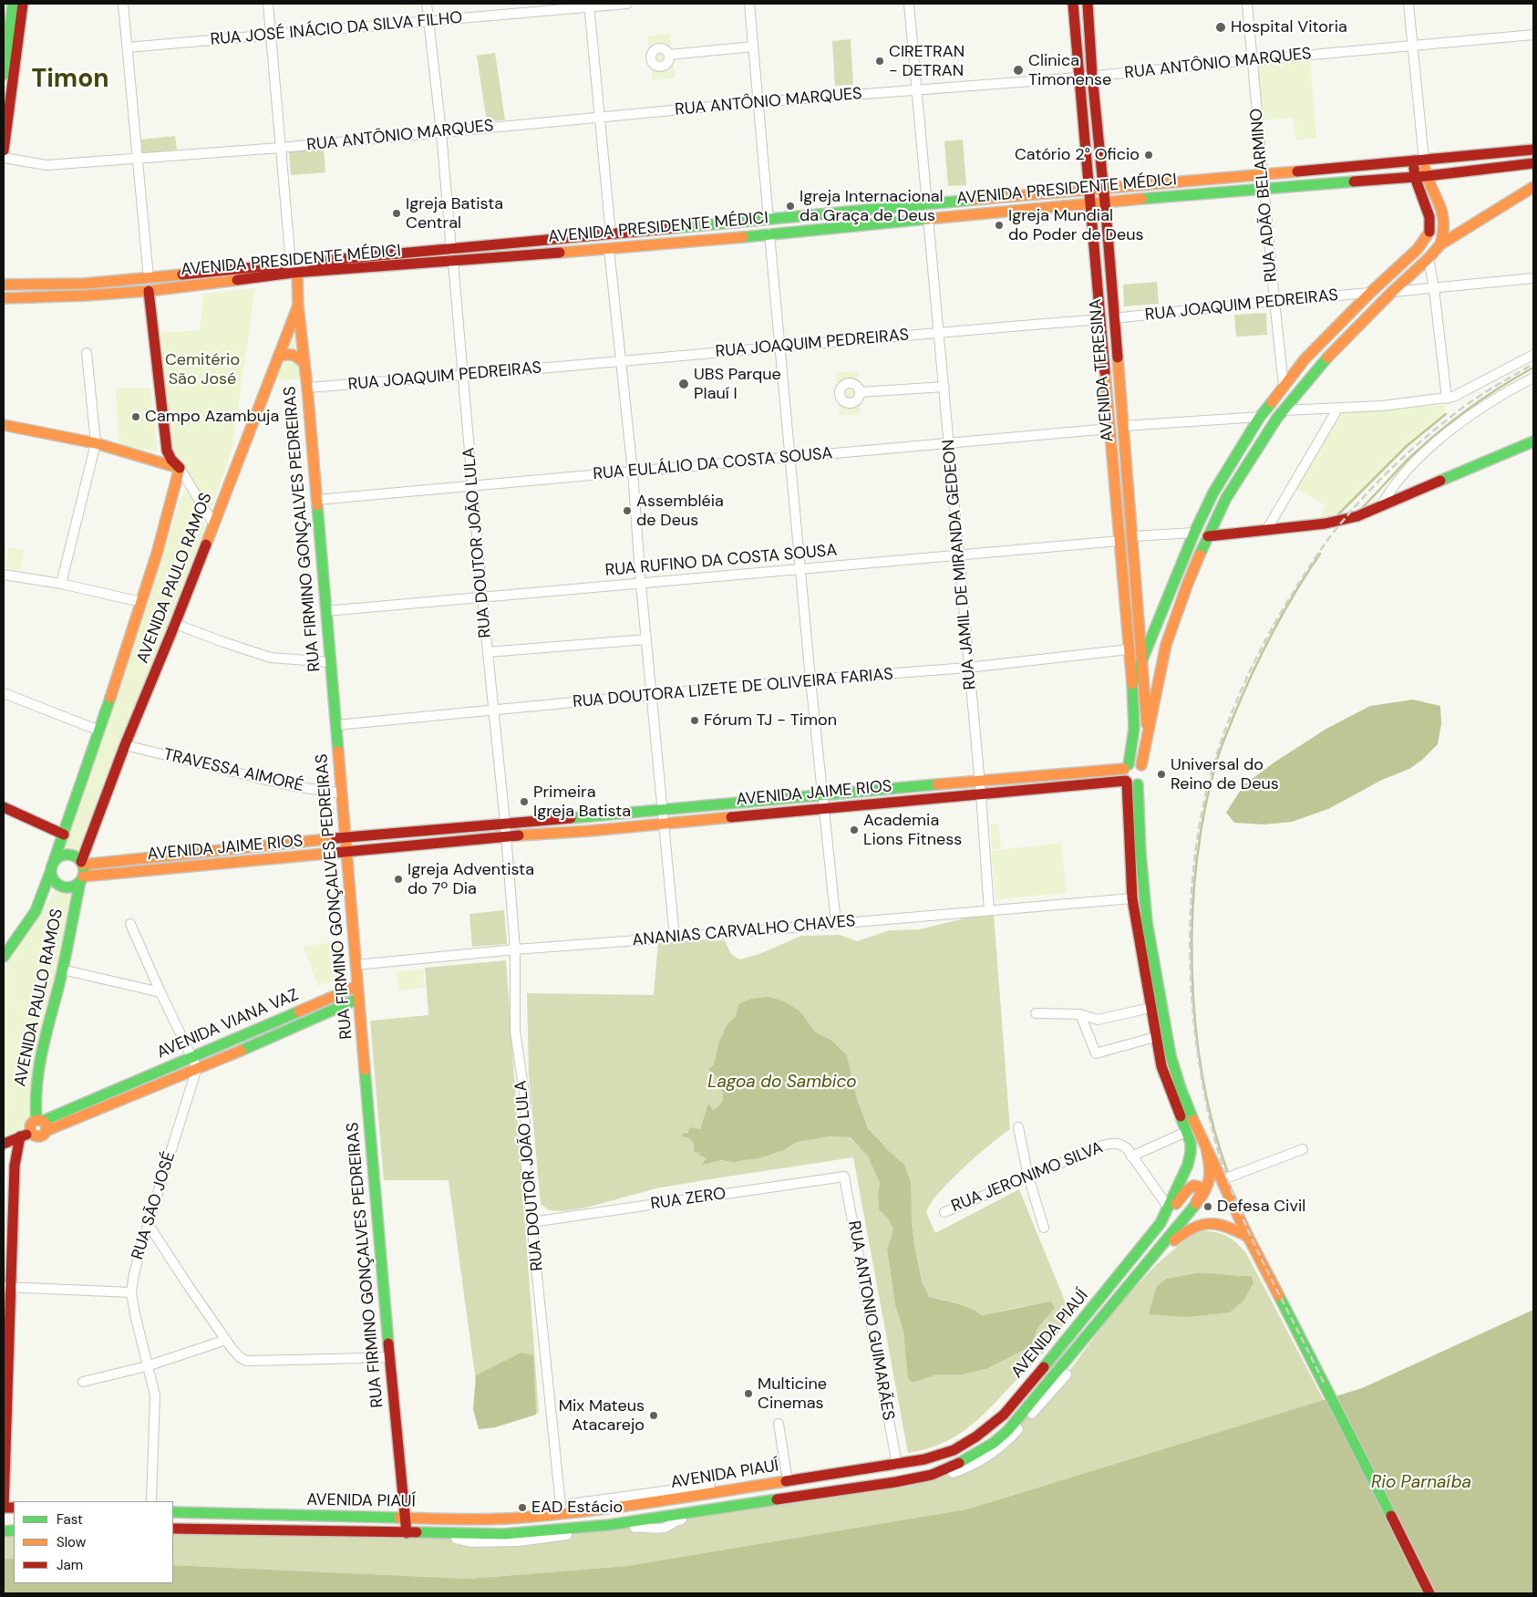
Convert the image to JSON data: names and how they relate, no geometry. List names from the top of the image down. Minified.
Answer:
{"streets":{"main road":["AVENIDA PRESIDENTE MÉDICI","AVENIDA TERESINA","RUA FIRMINO GONÇALVES PEDREIRAS","AVENIDA PAULO RAMOS","AVENIDA JAIME RIOS","AVENIDA VIANA VAZ","AVENIDA PIAUÍ"],"street":["RUA JOSÉ INÁCIO DA SILVA FILHO","RUA ANTÔNIO MARQUES","RUA ADÃO BELARMINO","RUA JOAQUIM PEDREIRAS","RUA EULÁLIO DA COSTA SOUSA","RUA DOUTOR JOÃO LULA","RUA RUFINO DA COSTA SOUSA","RUA JAMIL DE MIRANDA GEDEON","RUA DOUTORA LIZETE DE OLIVEIRA FARIAS","TRAVESSA AIMORÉ","ANANIAS CARVALHO CHAVES","RUA JERONIMO SILVA","RUA ZERO","RUA SÃO JOSÉ","RUA ANTONIO GUIMARÃES"]},"crossings":[["RUA ANTÔNIO MARQUES","RUA ADÃO BELARMINO"],["RUA ANTÔNIO MARQUES","AVENIDA TERESINA"],["AVENIDA PRESIDENTE MÉDICI","RUA ADÃO BELARMINO"],["AVENIDA PRESIDENTE MÉDICI","AVENIDA TERESINA"],["AVENIDA PRESIDENTE MÉDICI","RUA FIRMINO GONÇALVES PEDREIRAS"],["AVENIDA PRESIDENTE MÉDICI","RUA DOUTOR JOÃO LULA"],["AVENIDA PRESIDENTE MÉDICI","RUA JAMIL DE MIRANDA GEDEON"],["RUA ADÃO BELARMINO","RUA JOAQUIM PEDREIRAS"],["RUA JOAQUIM PEDREIRAS","AVENIDA TERESINA"],["RUA JOAQUIM PEDREIRAS","RUA FIRMINO GONÇALVES PEDREIRAS"],["RUA JOAQUIM PEDREIRAS","RUA DOUTOR JOÃO LULA"],["RUA JOAQUIM PEDREIRAS","RUA JAMIL DE MIRANDA GEDEON"],["AVENIDA TERESINA","RUA EULÁLIO DA COSTA SOUSA"],["AVENIDA TERESINA","RUA RUFINO DA COSTA SOUSA"],["AVENIDA TERESINA","RUA DOUTORA LIZETE DE OLIVEIRA FARIAS"],["AVENIDA TERESINA","AVENIDA JAIME RIOS"],["RUA EULÁLIO DA COSTA SOUSA","RUA FIRMINO GONÇALVES PEDREIRAS"],["RUA EULÁLIO DA COSTA SOUSA","RUA DOUTOR JOÃO LULA"],["RUA EULÁLIO DA COSTA SOUSA","RUA JAMIL DE MIRANDA GEDEON"],["RUA FIRMINO GONÇALVES PEDREIRAS","RUA RUFINO DA COSTA SOUSA"],["RUA FIRMINO GONÇALVES PEDREIRAS","AVENIDA PAULO RAMOS"],["RUA FIRMINO GONÇALVES PEDREIRAS","RUA DOUTORA LIZETE DE OLIVEIRA FARIAS"],["RUA FIRMINO GONÇALVES PEDREIRAS","TRAVESSA AIMORÉ"],["RUA FIRMINO GONÇALVES PEDREIRAS","AVENIDA JAIME RIOS"],["RUA FIRMINO GONÇALVES PEDREIRAS","ANANIAS CARVALHO CHAVES"],["RUA FIRMINO GONÇALVES PEDREIRAS","AVENIDA VIANA VAZ"],["RUA FIRMINO GONÇALVES PEDREIRAS","AVENIDA PIAUÍ"],["RUA DOUTOR JOÃO LULA","RUA RUFINO DA COSTA SOUSA"],["RUA DOUTOR JOÃO LULA","RUA DOUTORA LIZETE DE OLIVEIRA FARIAS"],["RUA DOUTOR JOÃO LULA","AVENIDA JAIME RIOS"],["RUA DOUTOR JOÃO LULA","ANANIAS CARVALHO CHAVES"],["RUA DOUTOR JOÃO LULA","RUA ZERO"],["RUA DOUTOR JOÃO LULA","AVENIDA PIAUÍ"],["RUA RUFINO DA COSTA SOUSA","RUA JAMIL DE MIRANDA GEDEON"],["RUA JAMIL DE MIRANDA GEDEON","RUA DOUTORA LIZETE DE OLIVEIRA FARIAS"],["RUA JAMIL DE MIRANDA GEDEON","AVENIDA JAIME RIOS"],["RUA JAMIL DE MIRANDA GEDEON","ANANIAS CARVALHO CHAVES"],["AVENIDA PAULO RAMOS","TRAVESSA AIMORÉ"],["AVENIDA PAULO RAMOS","AVENIDA JAIME RIOS"],["AVENIDA PAULO RAMOS","AVENIDA VIANA VAZ"],["AVENIDA VIANA VAZ","RUA SÃO JOSÉ"],["RUA JERONIMO SILVA","AVENIDA PIAUÍ"],["RUA ZERO","RUA ANTONIO GUIMARÃES"],["RUA ANTONIO GUIMARÃES","AVENIDA PIAUÍ"]],"districts":["Timon"],"water":["Lagoa do Sambico","Rio Parnaíba"],"parks":["Cemitério São José"],"places":["Hospital Vitoria","CIRETRAN - DETRAN","Clinica Timonense","Catório 2° Oficio","Igreja Internacional da Graça de Deus","Igreja Batista Central","Igreja Mundial do Poder de Deus","UBS Parque PIauí I","Campo Azambuja","Assembléia de Deus","Fórum TJ - Timon","Universal do Reino de Deus","Primeira Igreja Batista","Academia Lions Fitness","Igreja Adventista do 7º Dia","Defesa Civil","Multicine Cinemas","Mix Mateus Atacarejo","EAD Estácio"],"legend":["Fast","Slow","Jam"]}
